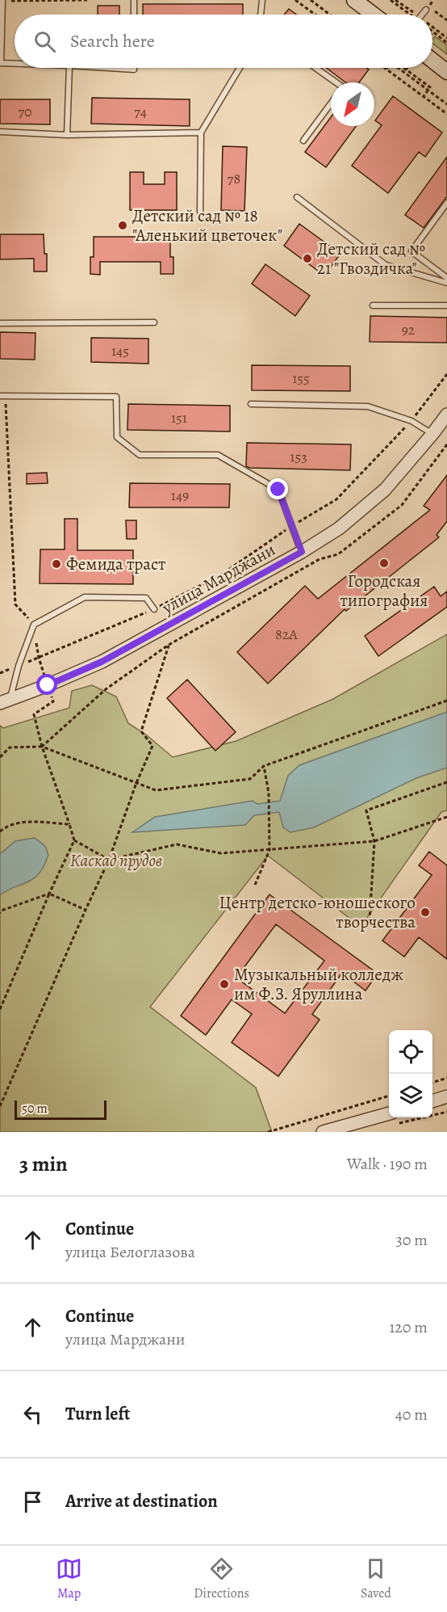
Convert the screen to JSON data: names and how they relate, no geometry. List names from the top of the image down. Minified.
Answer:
{"streets":{"street":["улица Марджани"]},"parks":["Каскад прудов"],"places":["Детский сад № 18 \"Аленький цветочек\"","Детский сад № 21 \"Гвоздичка\"","Городская типография","Фемида траст","Центр детско-юношеского творчества","Музыкальный колледж им Ф.З. Яруллина"],"house_numbers":["70","74","78","92","145","155","151","153","149","82А"],"scale_bar":"50 m","north":"bottom left","page":{"search":"Search here","scale":"50 m","heading":["3 min","Walk · 190 m"],"list":[["Continue","улица Белоглазова","30 m"],["Continue","улица Марджани","120 m"],["Turn left","40 m"],"Arrive at destination"],"nav":["Map","Directions","Saved"]}}
